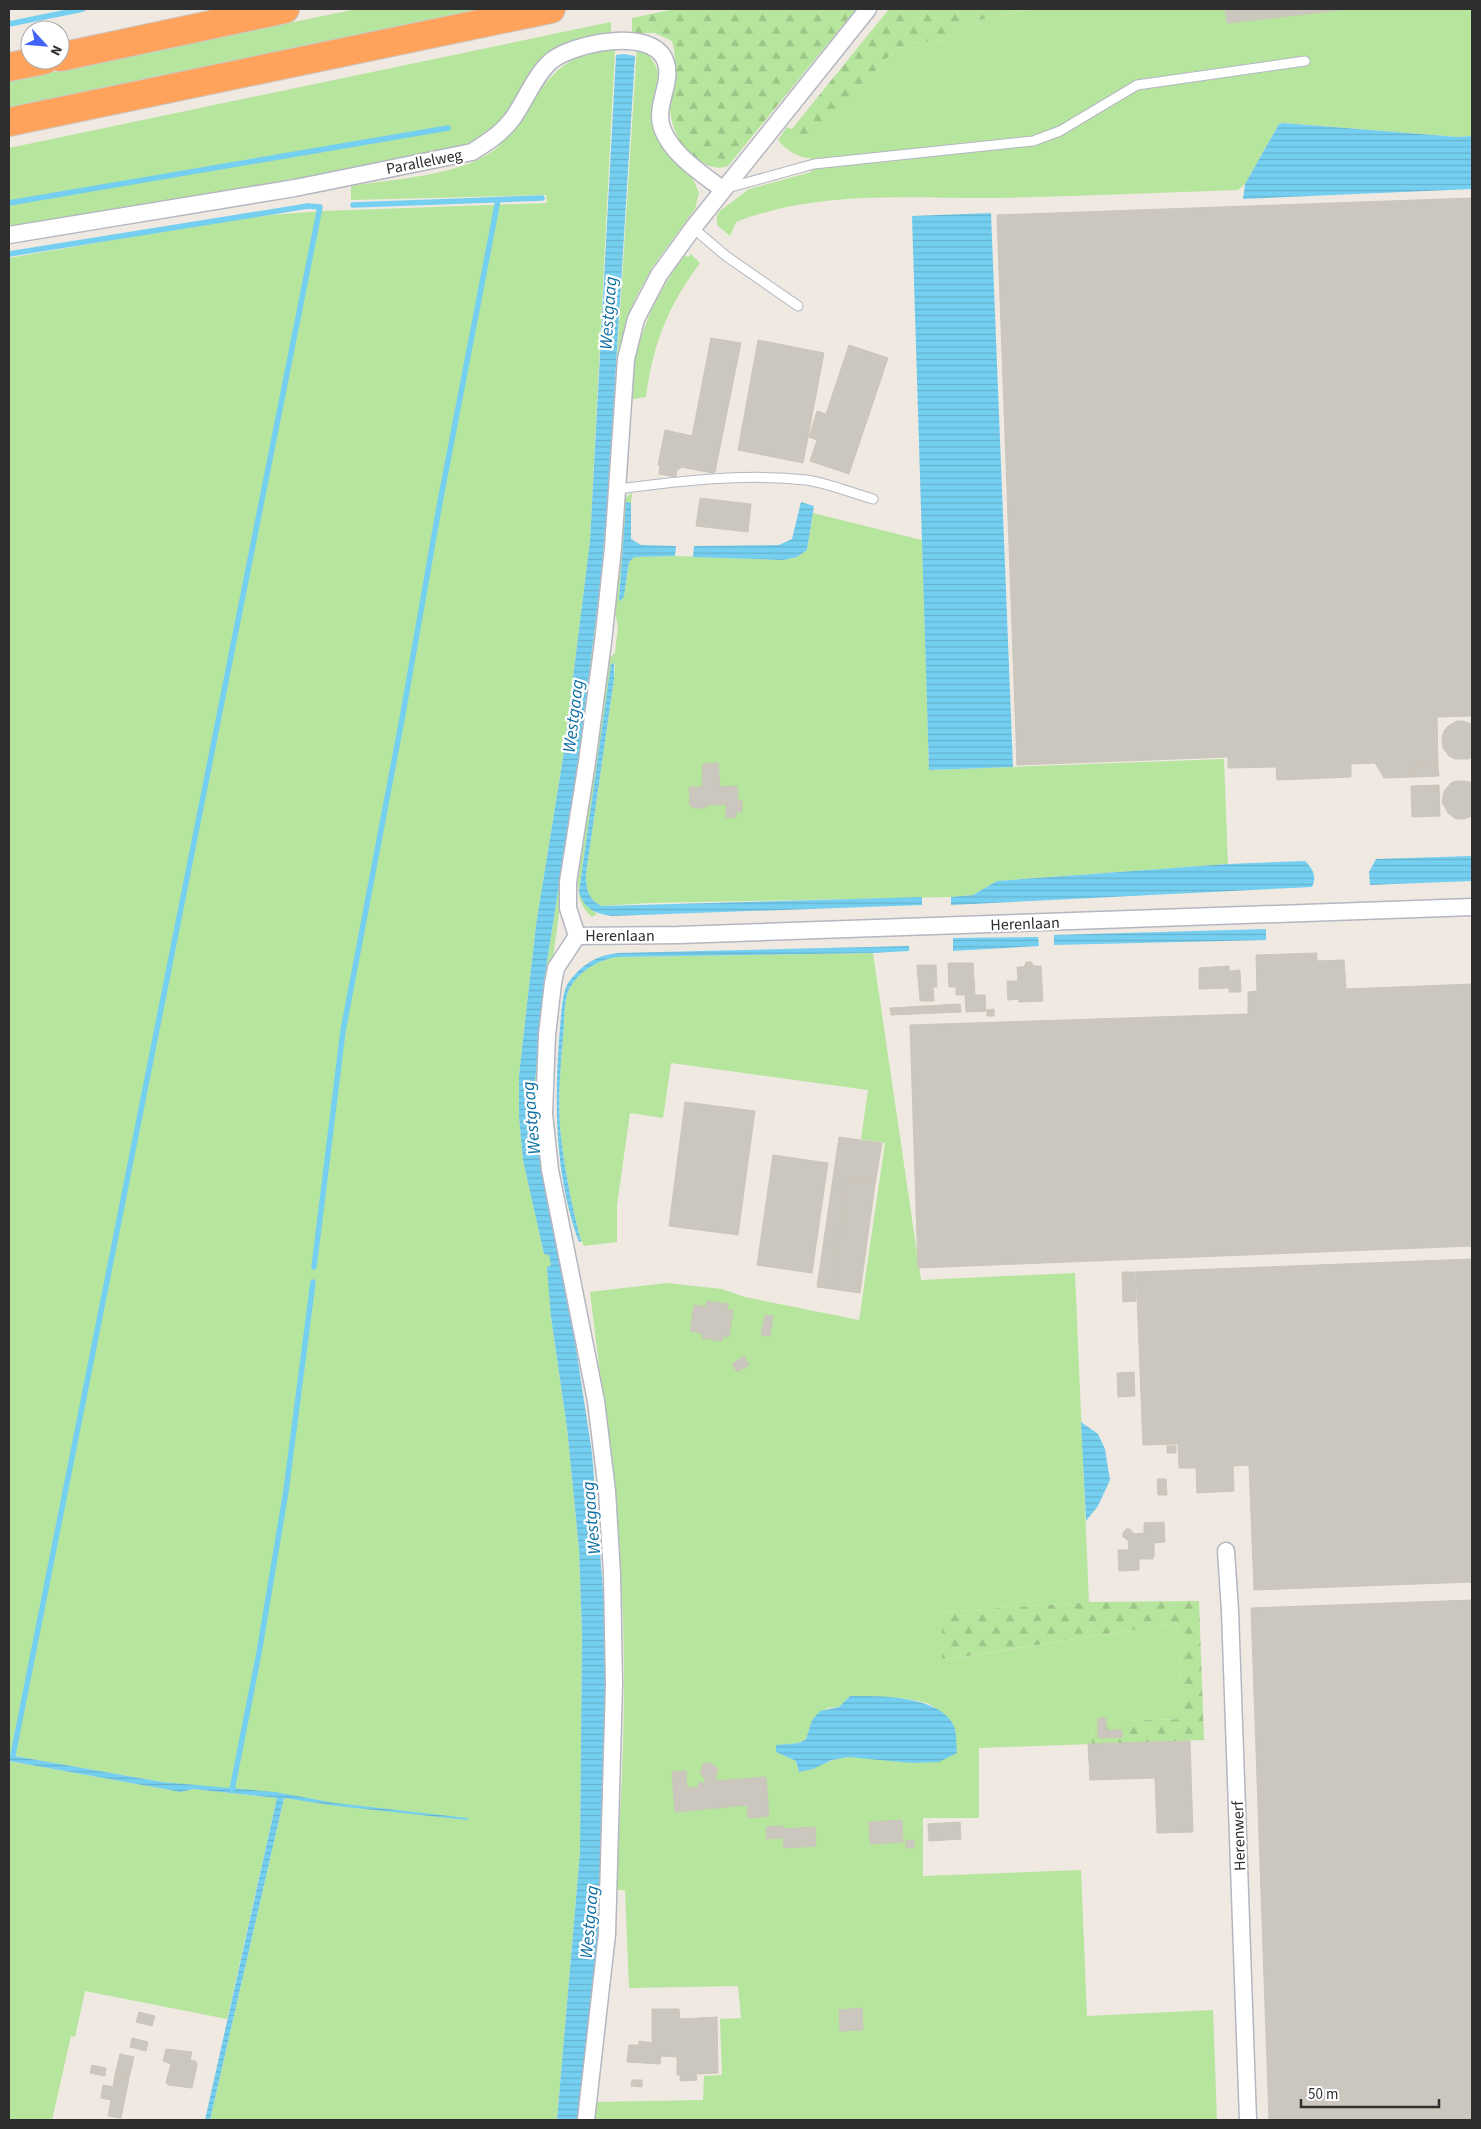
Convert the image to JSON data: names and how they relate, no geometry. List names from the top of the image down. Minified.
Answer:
{"streets":{"street":["Parallelweg","Herenlaan","Herenwerf"]},"water":["Westgaag"],"scale_bar":"50 m","north":"bottom right"}
